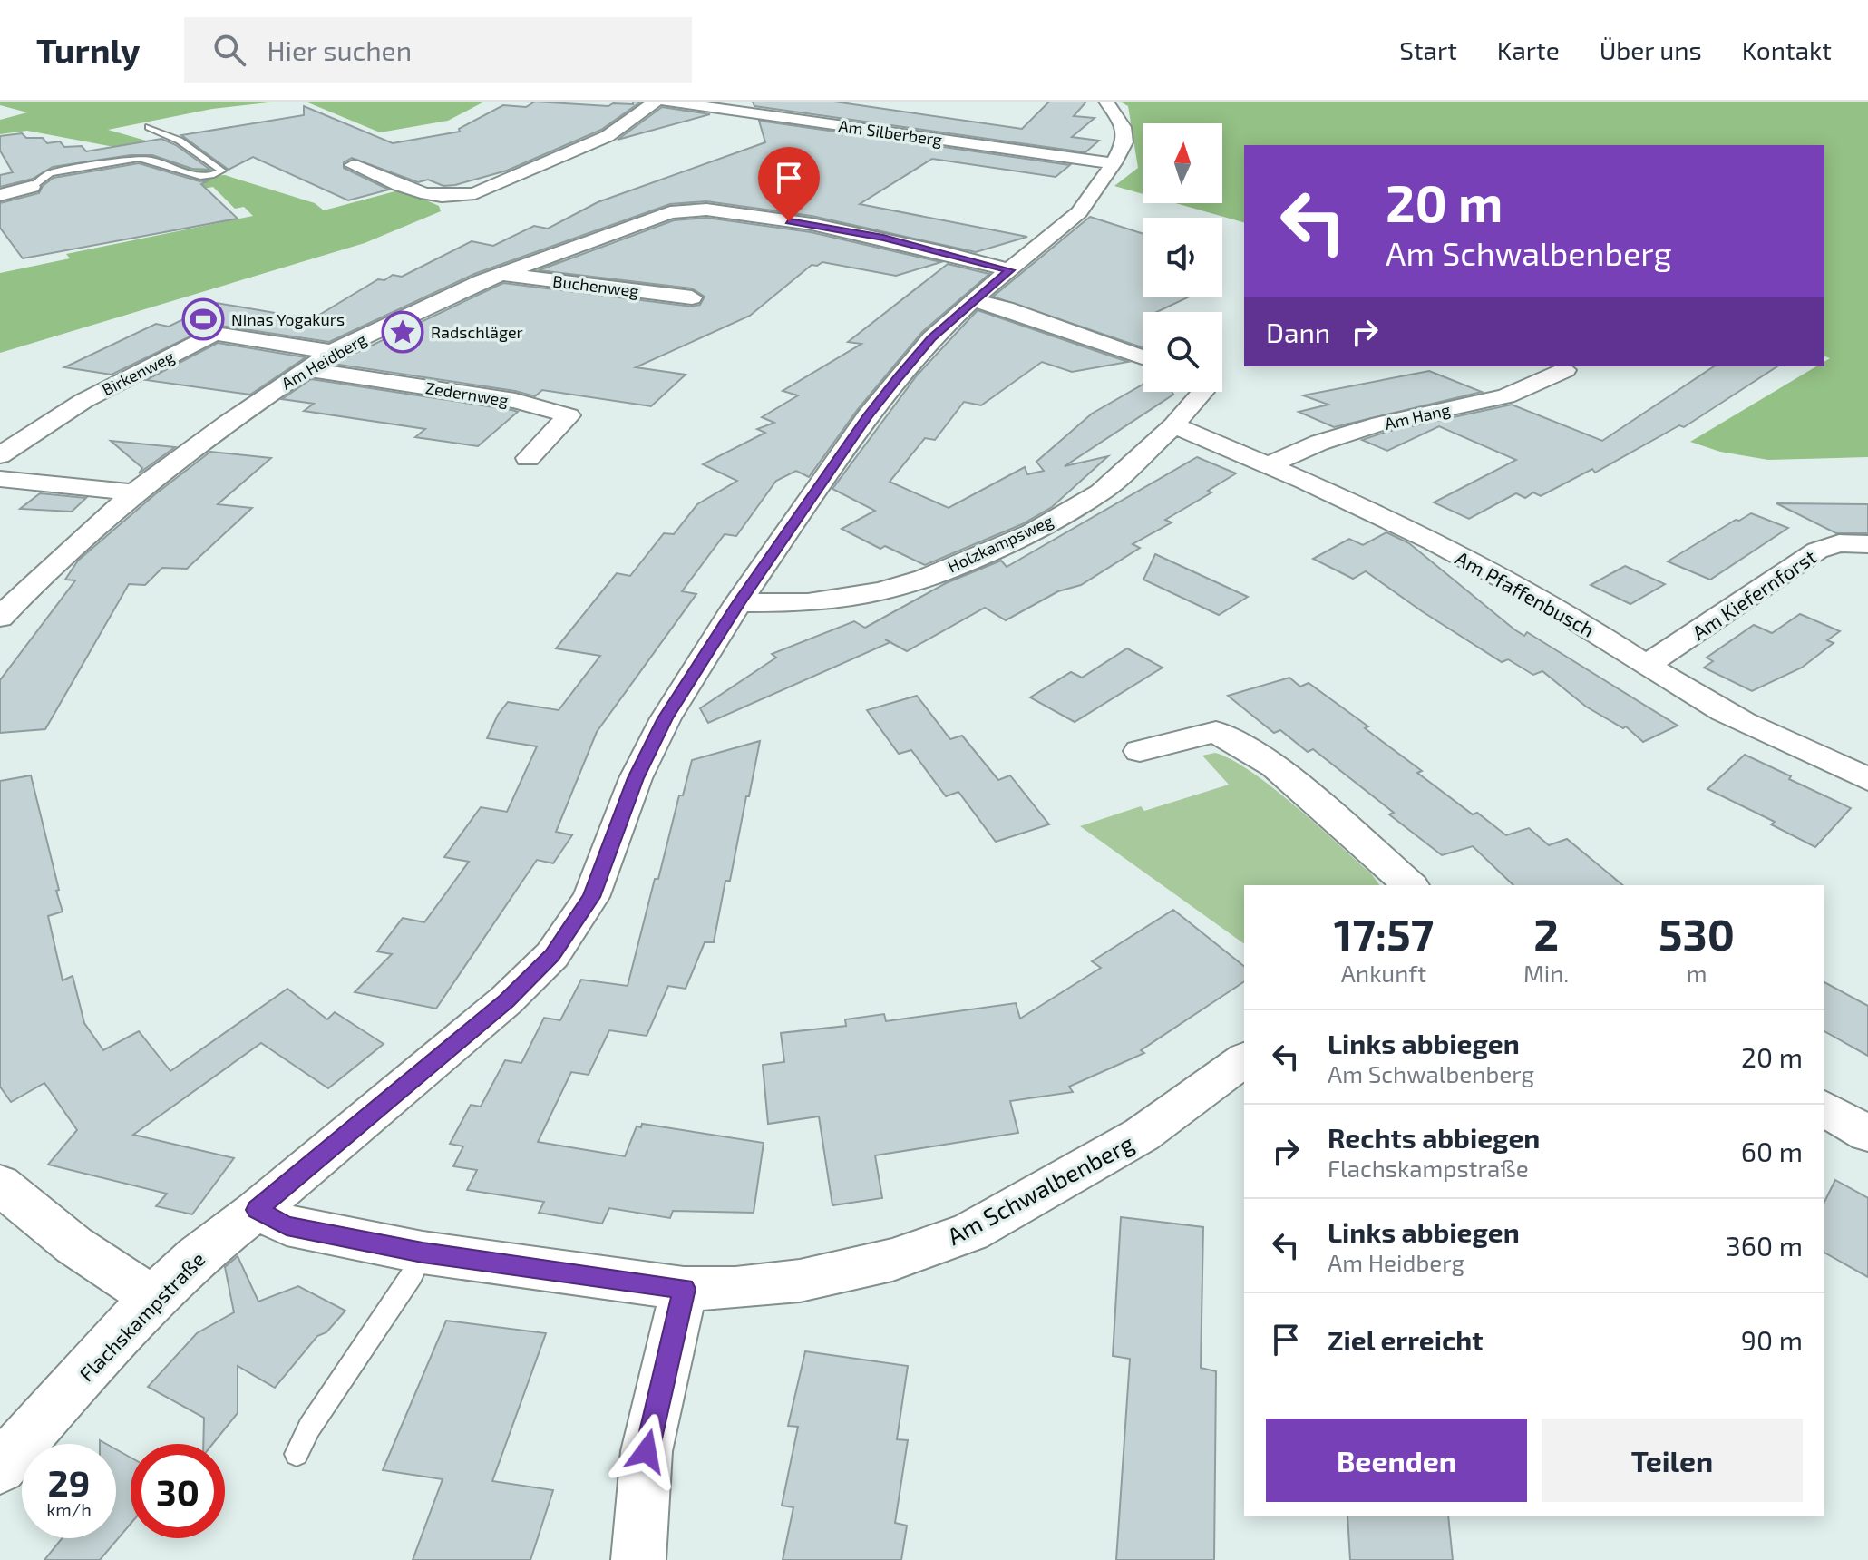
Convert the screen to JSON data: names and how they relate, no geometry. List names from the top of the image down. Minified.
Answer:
{"streets":{"street":["Am Silberberg","Buchenweg","Am Heidberg","Birkenweg","Zedernweg","Am Hang","Holzkampsweg","Am Pfaffenbusch","Am Kiefernforst","Am Schwalbenberg","Flachskampstraße"]},"crossings":[["Am Silberberg","Flachskampstraße"],["Buchenweg","Am Heidberg"],["Am Heidberg","Birkenweg"],["Am Heidberg","Zedernweg"],["Am Heidberg","Flachskampstraße"],["Am Hang","Am Pfaffenbusch"],["Holzkampsweg","Am Pfaffenbusch"],["Holzkampsweg","Flachskampstraße"],["Am Pfaffenbusch","Am Kiefernforst"],["Am Schwalbenberg","Flachskampstraße"]],"places":{"sports":["Ninas Yogakurs"],"place":["Radschläger"]},"north":"top","page":{"header":"Turnly","search":"Hier suchen","nav":["Start","Karte","Über uns","Kontakt"],"turn":["20 m","Am Schwalbenberg"],"then":"Dann","eta":["17:57","Ankunft","2","Min.","530","m"],"list":[{"name":"Links abbiegen","note":"Am Schwalbenberg","value":"20 m"},{"name":"Rechts abbiegen","note":"Flachskampstraße","value":"60 m"},{"name":"Links abbiegen","note":"Am Heidberg","value":"360 m"},{"name":"Ziel erreicht","value":"90 m"}],"buttons":["Beenden","Teilen"],"speed":"29 km/h","limit":"30"}}
